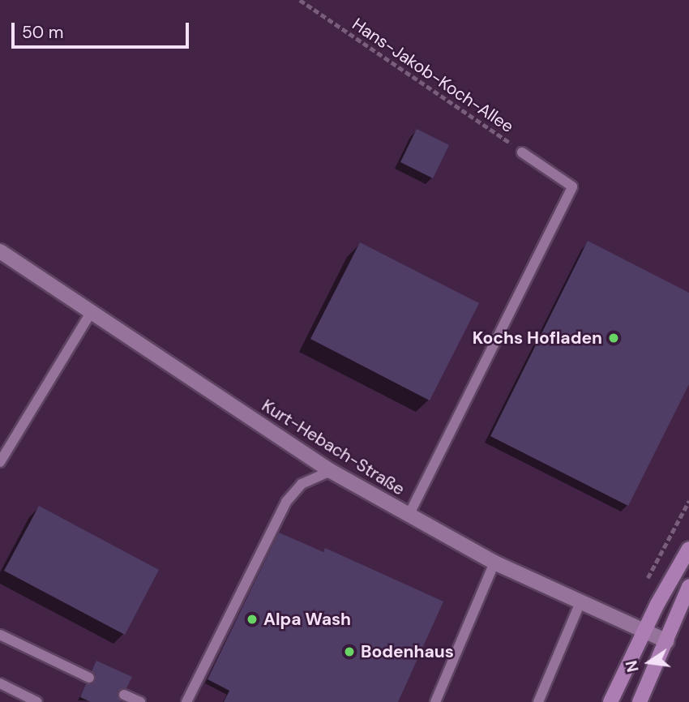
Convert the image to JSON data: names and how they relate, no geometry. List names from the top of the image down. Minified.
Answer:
{"streets":{"street":["Kurt-Hebach-Straße"],"path":["Hans-Jakob-Koch-Allee"]},"places":["Kochs Hofladen","Alpa Wash","Bodenhaus"],"scale_bar":"50 m","north":"left"}
